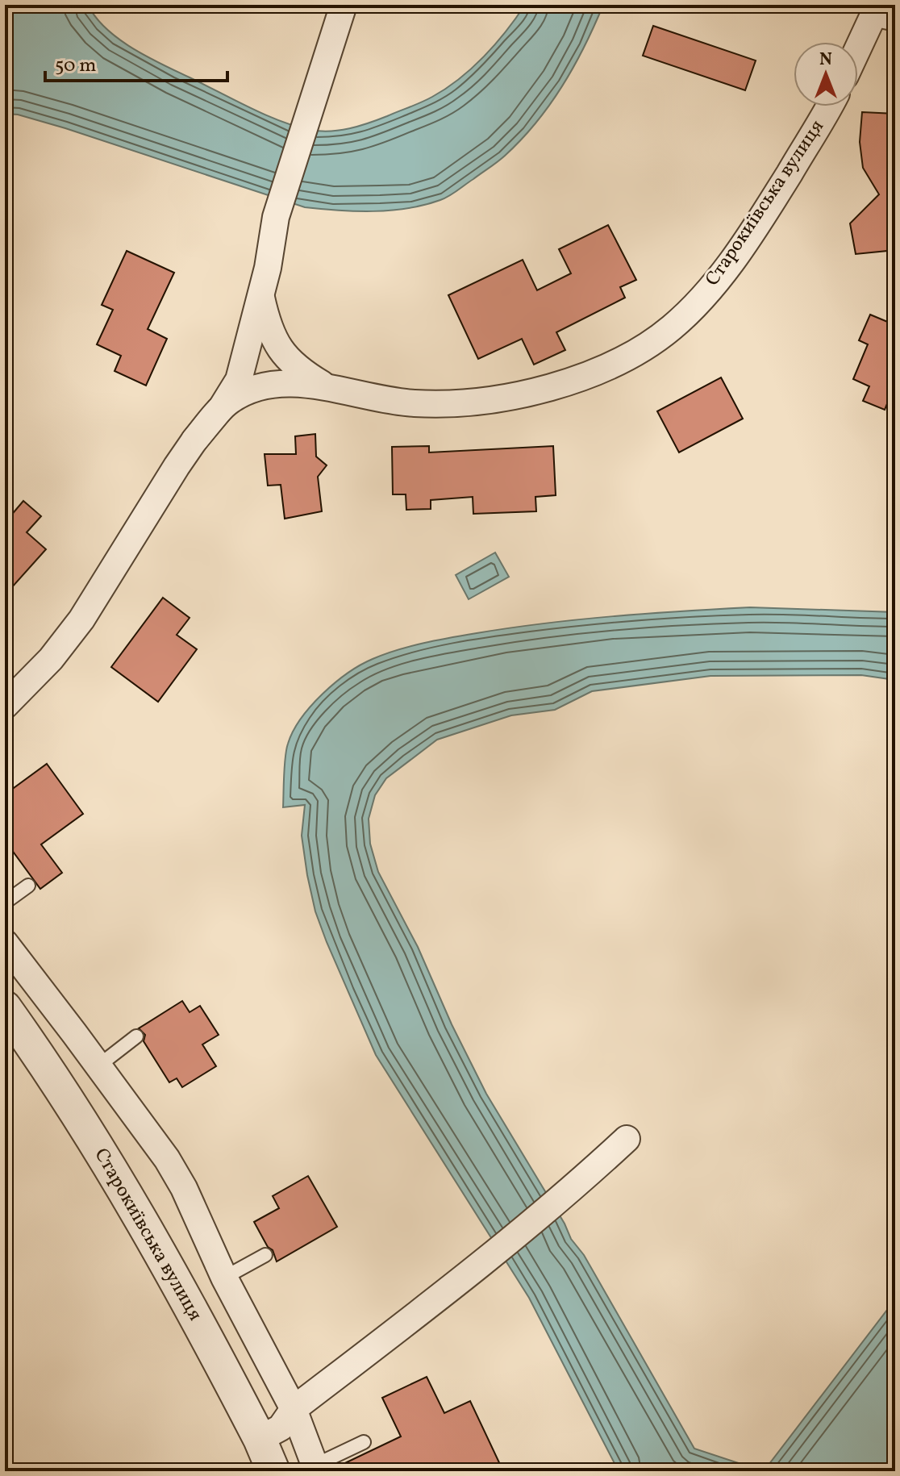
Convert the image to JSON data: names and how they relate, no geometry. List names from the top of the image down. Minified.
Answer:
{"streets":{"street":["Старокиївська вулиця"]},"scale_bar":"50 m","north":"top"}
